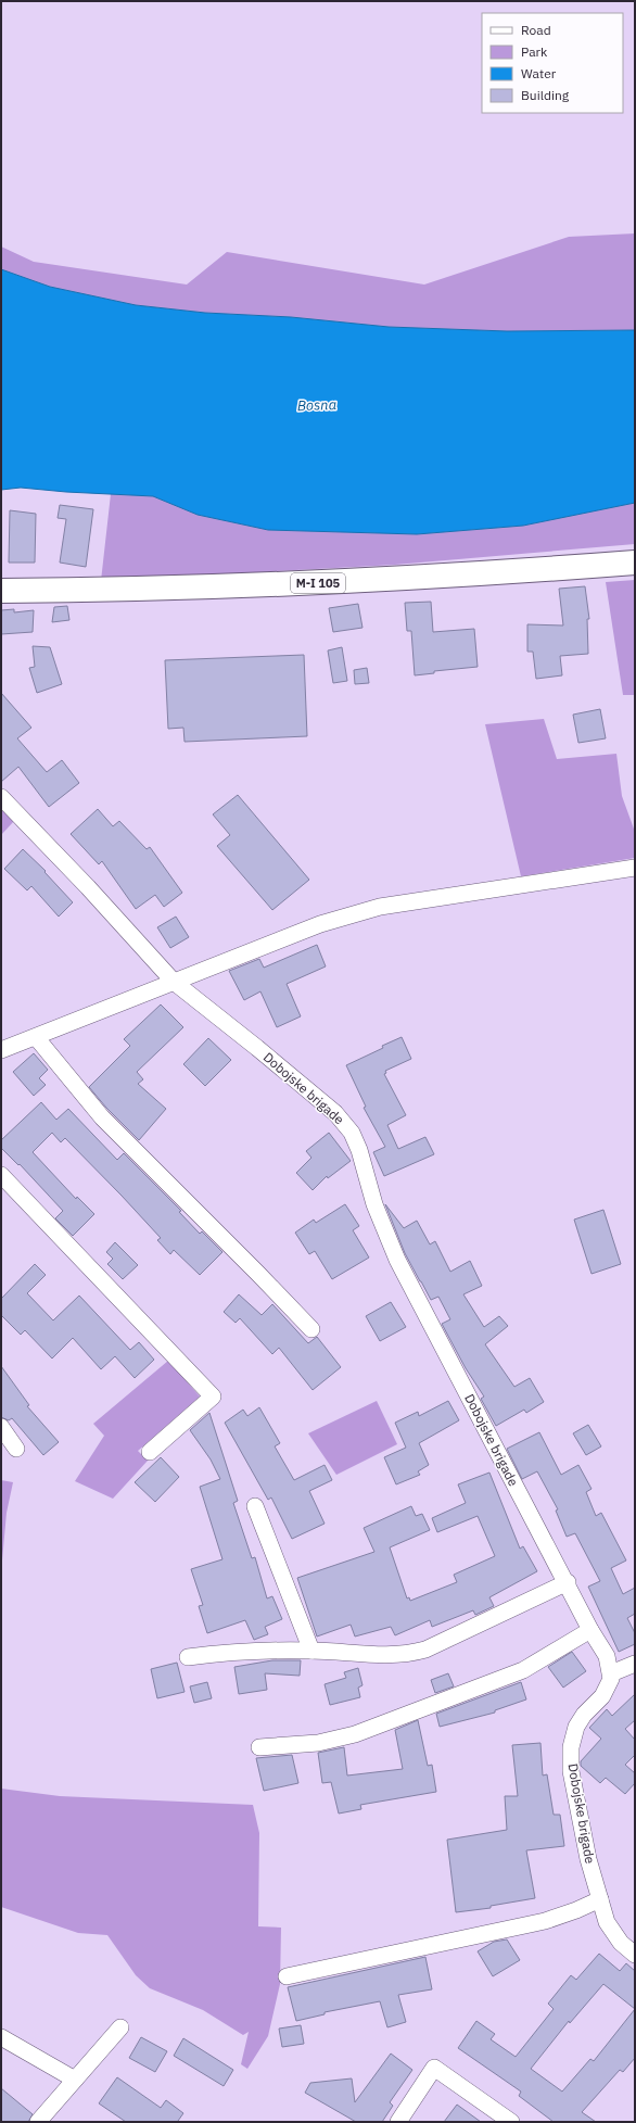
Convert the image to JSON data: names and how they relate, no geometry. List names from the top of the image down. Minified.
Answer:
{"streets":{"main road":["M-I 105"],"street":["Dobojske brigade"]},"water":["Bosna"],"legend":["Road","Park","Water","Building"]}
